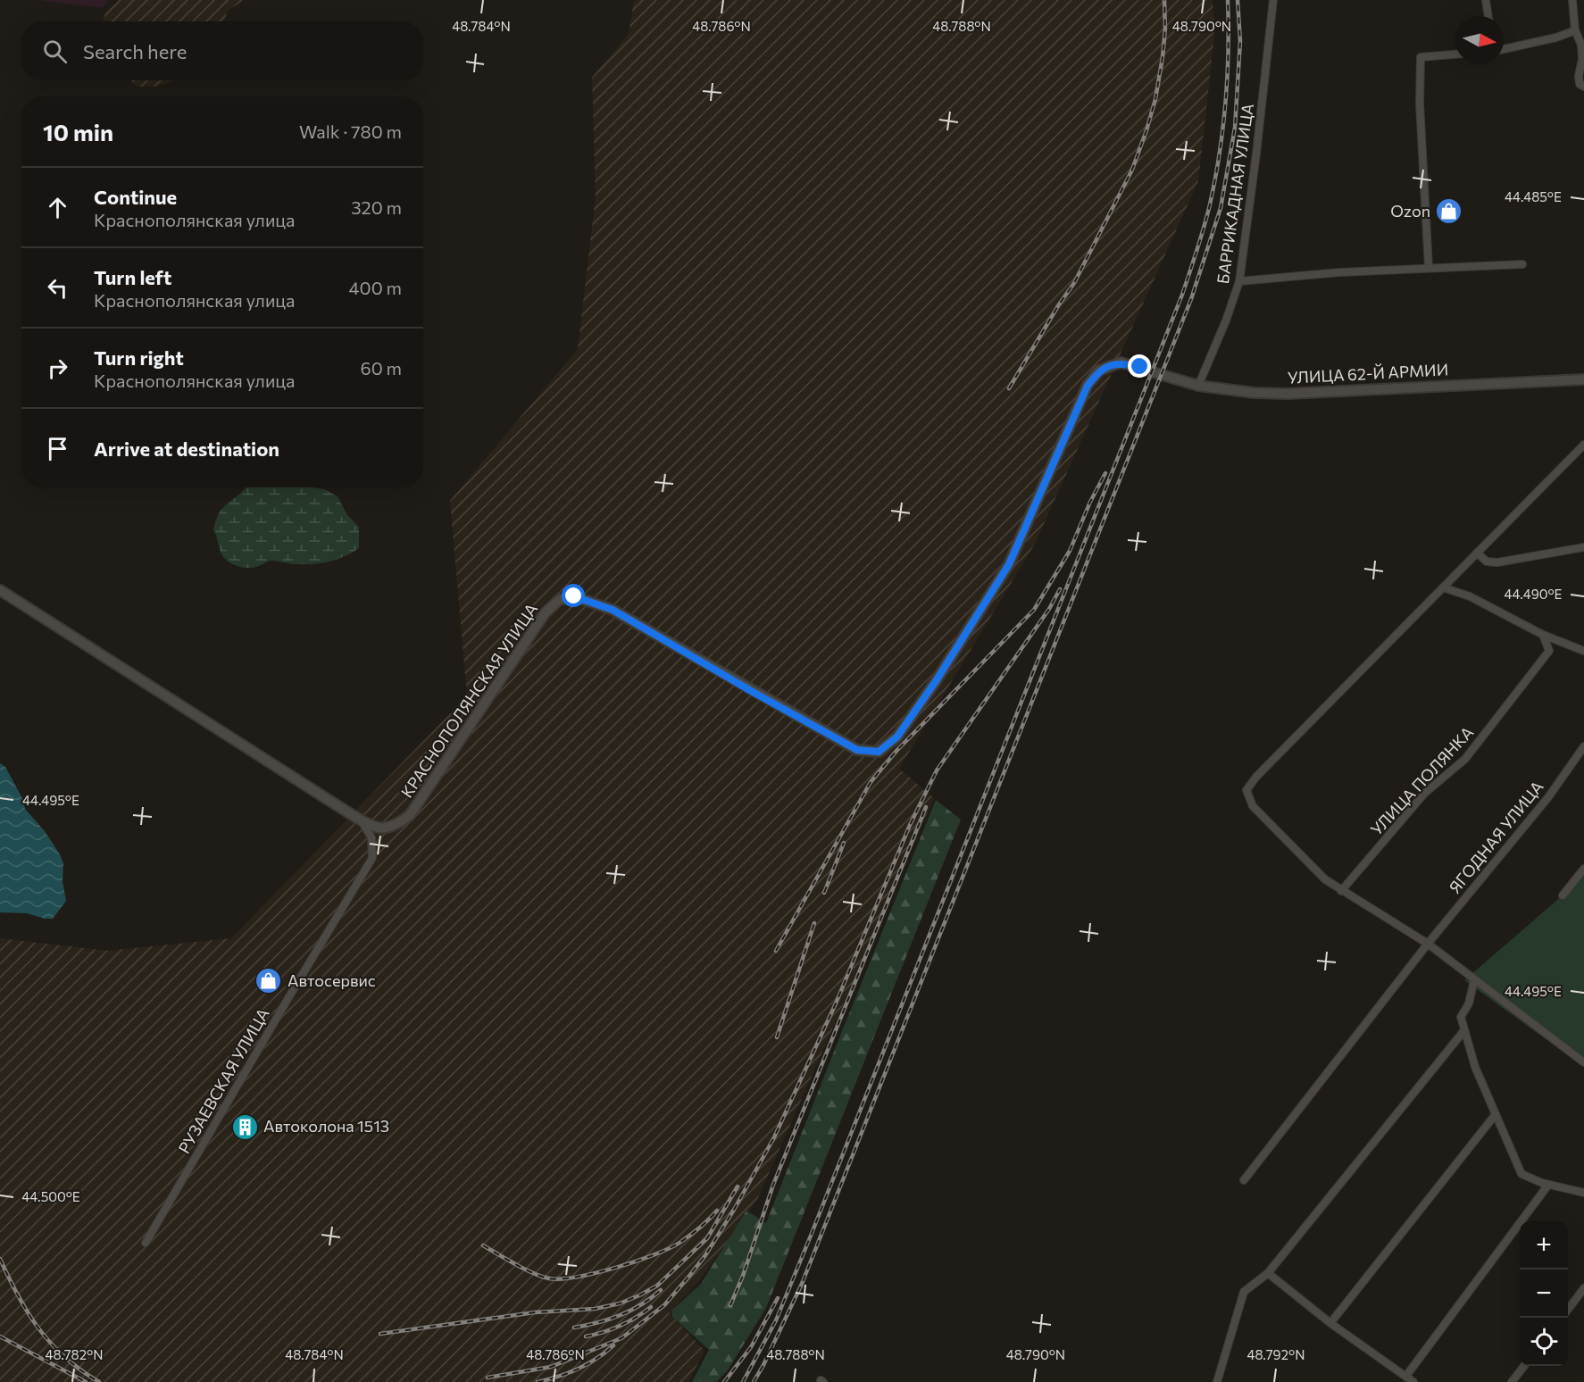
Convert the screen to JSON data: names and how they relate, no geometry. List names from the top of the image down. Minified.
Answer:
{"streets":{"street":["БАРРИКАДНАЯ УЛИЦА","УЛИЦА 62-Й АРМИИ","КРАСНОПОЛЯНСКАЯ УЛИЦА","УЛИЦА ПОЛЯНКА","ЯГОДНАЯ УЛИЦА","РУЗАЕВСКАЯ УЛИЦА"]},"crossings":[["БАРРИКАДНАЯ УЛИЦА","УЛИЦА 62-Й АРМИИ"],["УЛИЦА 62-Й АРМИИ","КРАСНОПОЛЯНСКАЯ УЛИЦА"],["КРАСНОПОЛЯНСКАЯ УЛИЦА","РУЗАЕВСКАЯ УЛИЦА"]],"places":{"shop":["Ozon","Автосервис"],"building":["Автоколона 1513"]},"north":"right","page":{"search":"Search here","heading":["10 min","Walk · 780 m"],"list":[["Continue","Краснополянская улица","320 m"],["Turn left","Краснополянская улица","400 m"],["Turn right","Краснополянская улица","60 m"],"Arrive at destination"],"map_buttons":["+","−"]},"coordinates":["48.784°N","48.786°N","48.788°N","48.790°N","44.485°E","44.490°E","44.495°E","44.500°E","48.782°N","48.792°N"]}
